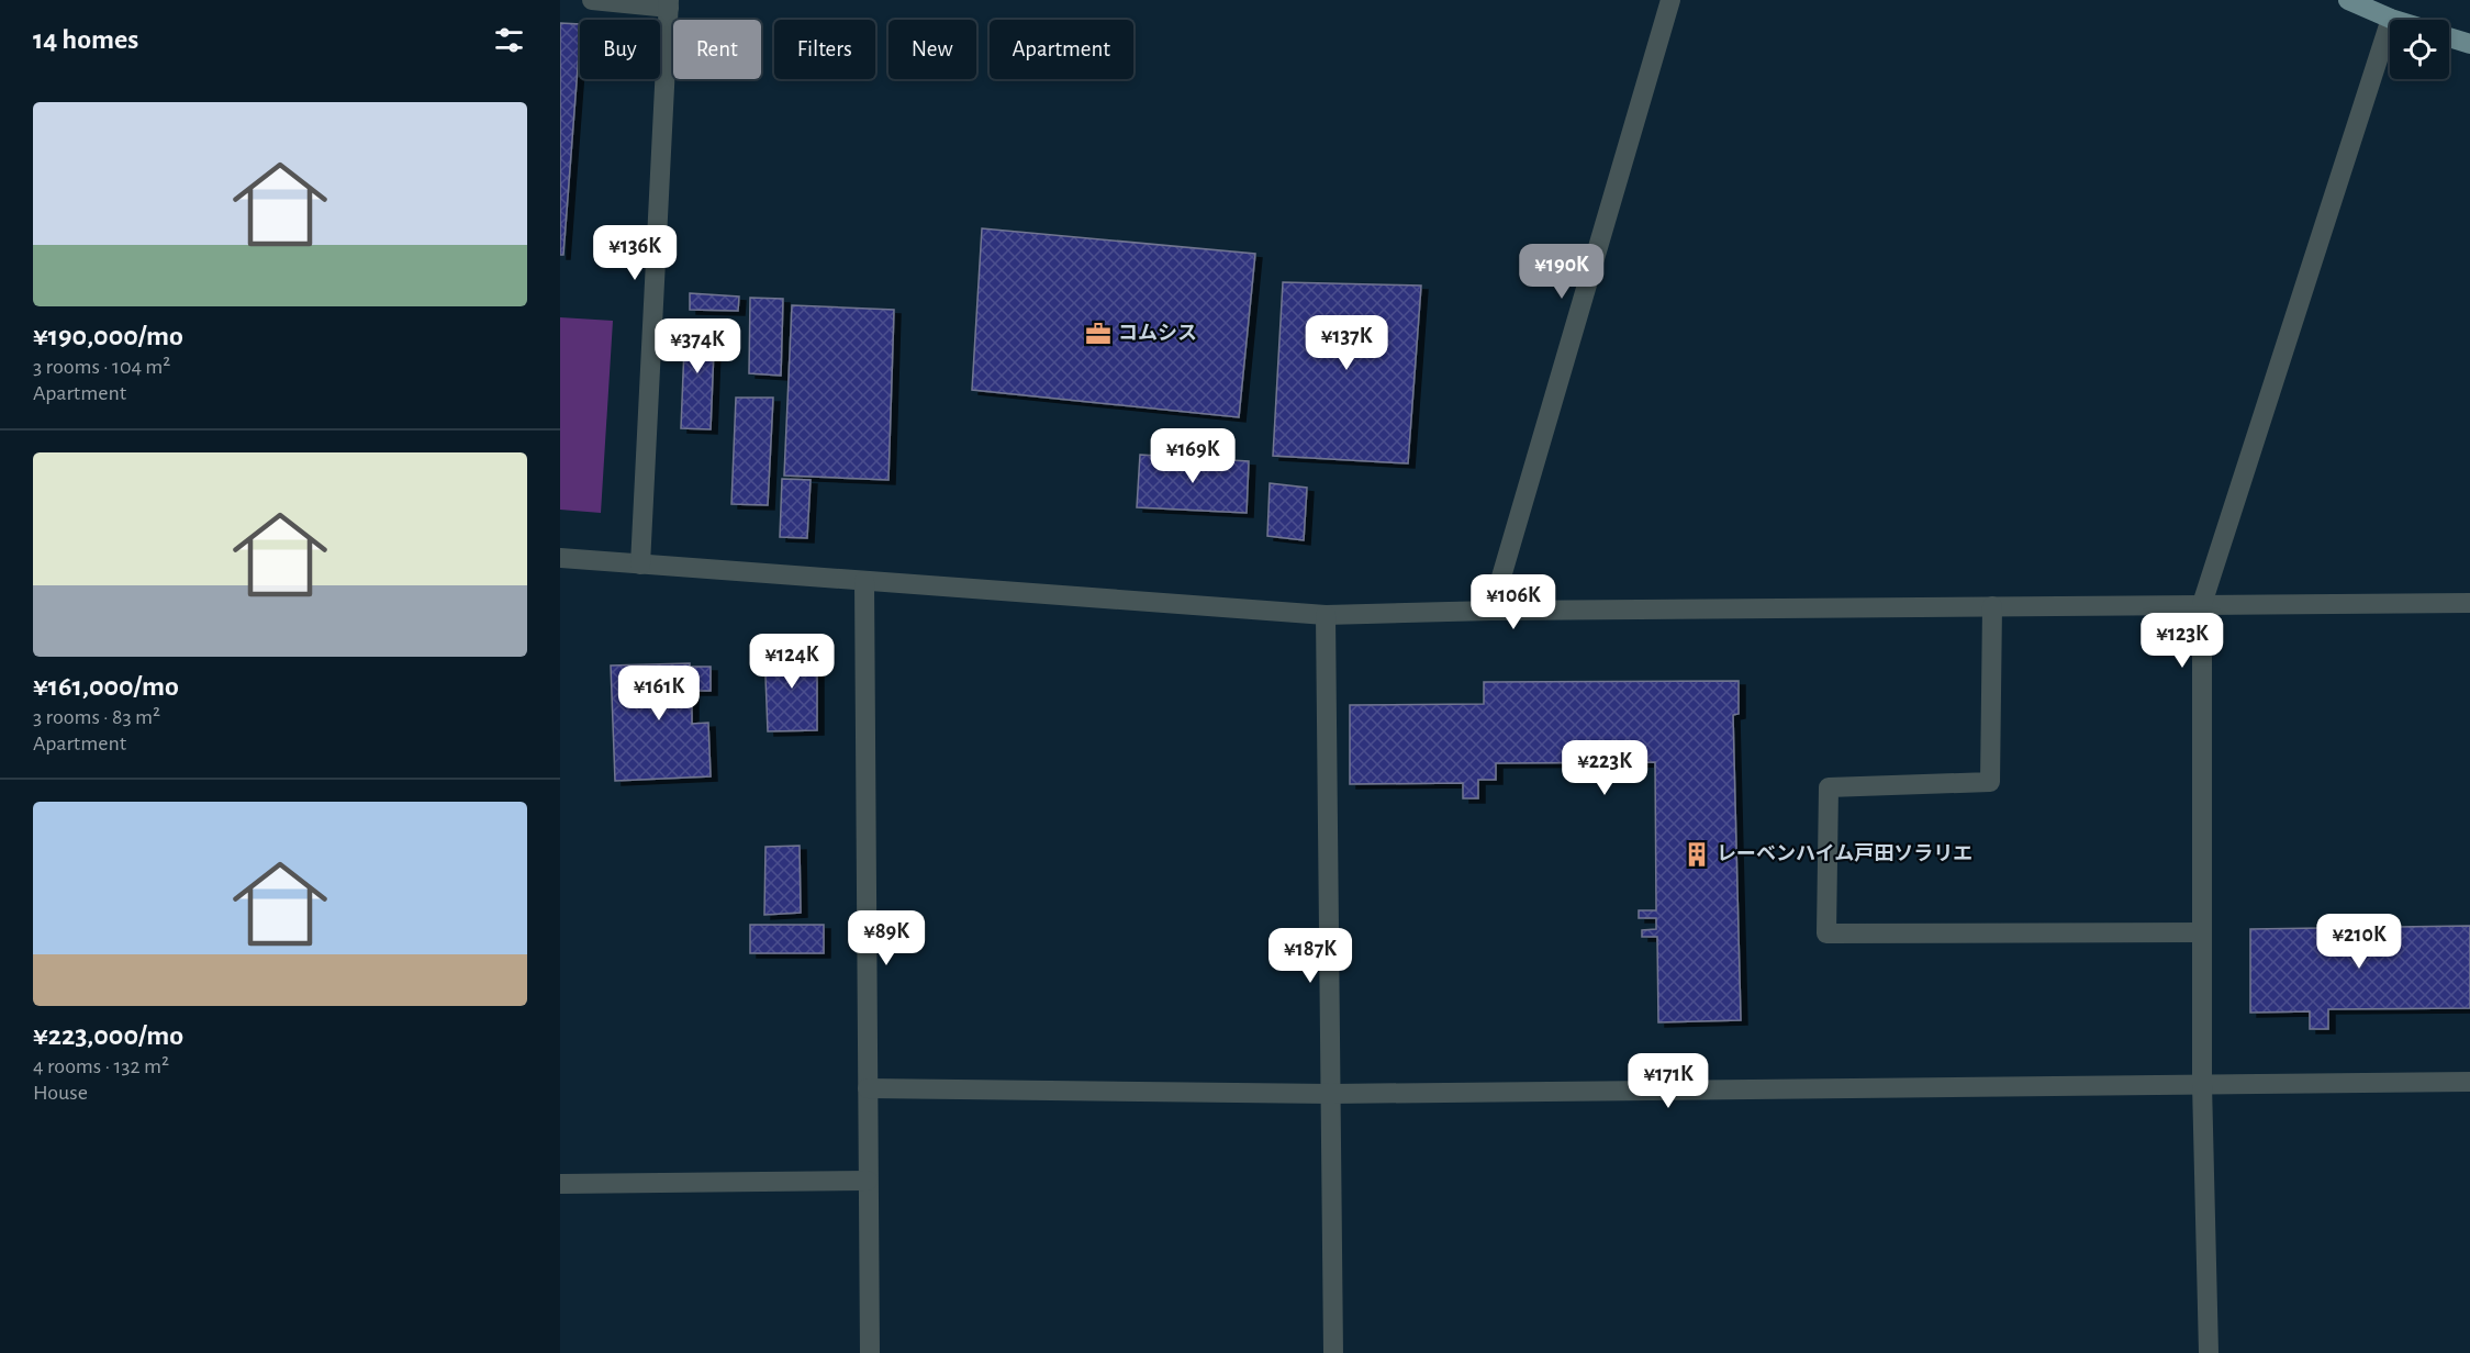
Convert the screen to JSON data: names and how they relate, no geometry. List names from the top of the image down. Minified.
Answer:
{"places":{"office":["コムシス"],"building":["レーベンハイム戸田ソラリエ"]},"page":{"heading":"14 homes","chip":["Buy","Rent","Filters","New","Apartment"],"list":[{"name":"¥190,000/mo","note":"3 rooms · 104 m² · Apartment"},{"name":"¥161,000/mo","note":"3 rooms · 83 m² · Apartment"},{"name":"¥223,000/mo","note":"4 rooms · 132 m² · House"}],"price":["¥136K","¥190K","¥137K","¥374K","¥169K","¥106K","¥123K","¥124K","¥161K","¥223K","¥89K","¥210K","¥187K","¥171K"]}}
